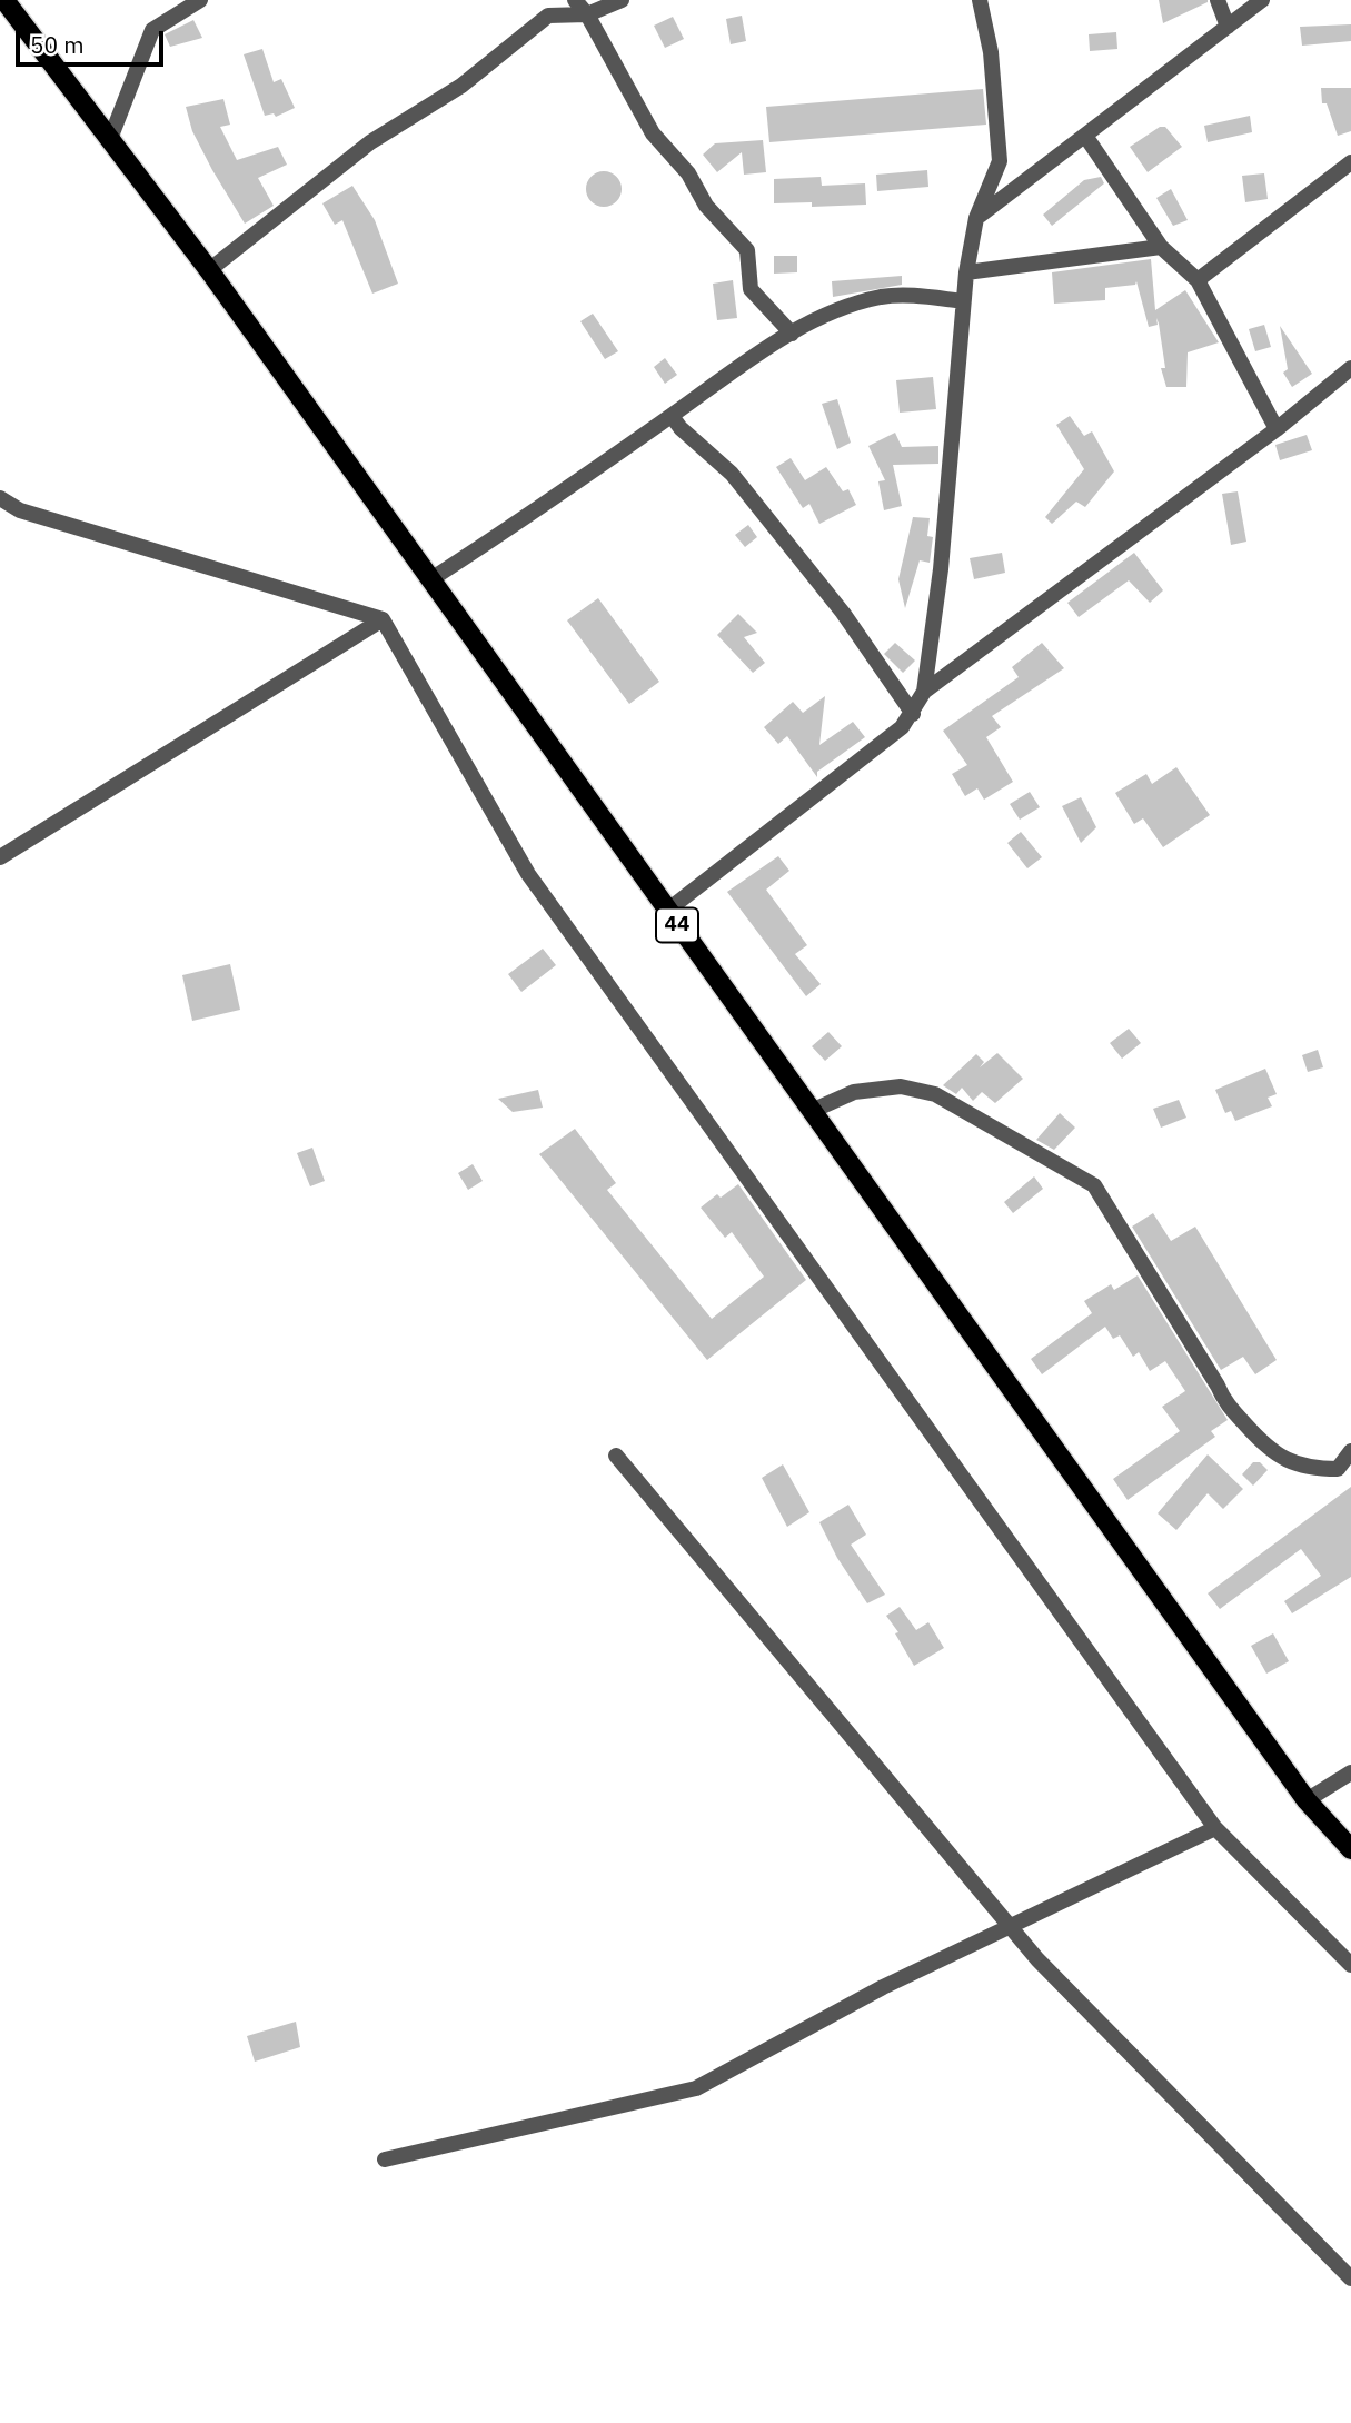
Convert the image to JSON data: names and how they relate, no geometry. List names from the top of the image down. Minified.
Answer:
{"streets":{"main road":["44"]},"scale_bar":"50 m"}
